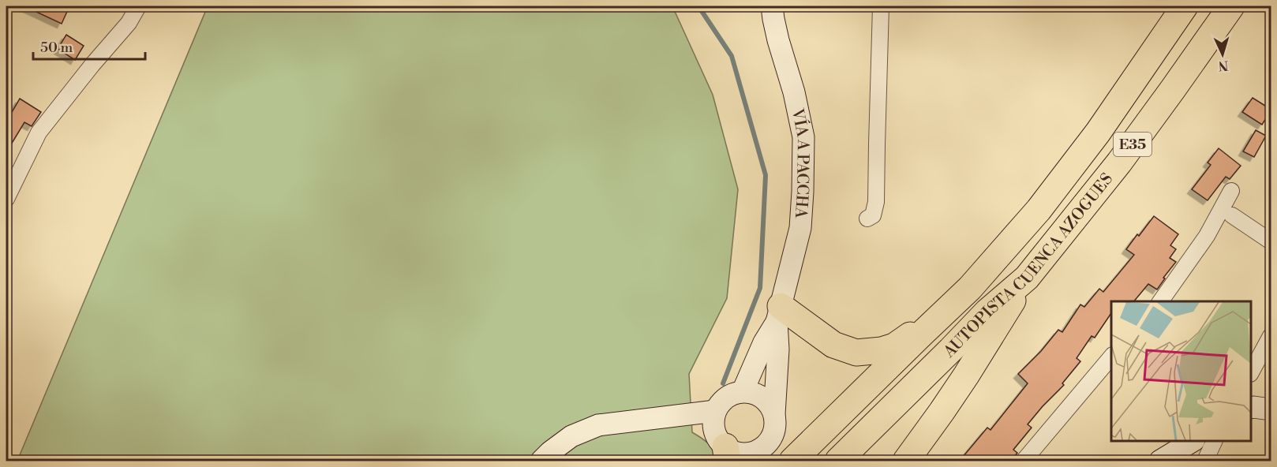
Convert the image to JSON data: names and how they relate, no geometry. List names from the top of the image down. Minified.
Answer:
{"streets":{"highway":["E35","AUTOPISTA CUENCA AZOGUES"],"main road":["VÍA A PACCHA"]},"crossings":[["VÍA A PACCHA","AUTOPISTA CUENCA AZOGUES"]],"scale_bar":"50 m","north":"bottom"}
